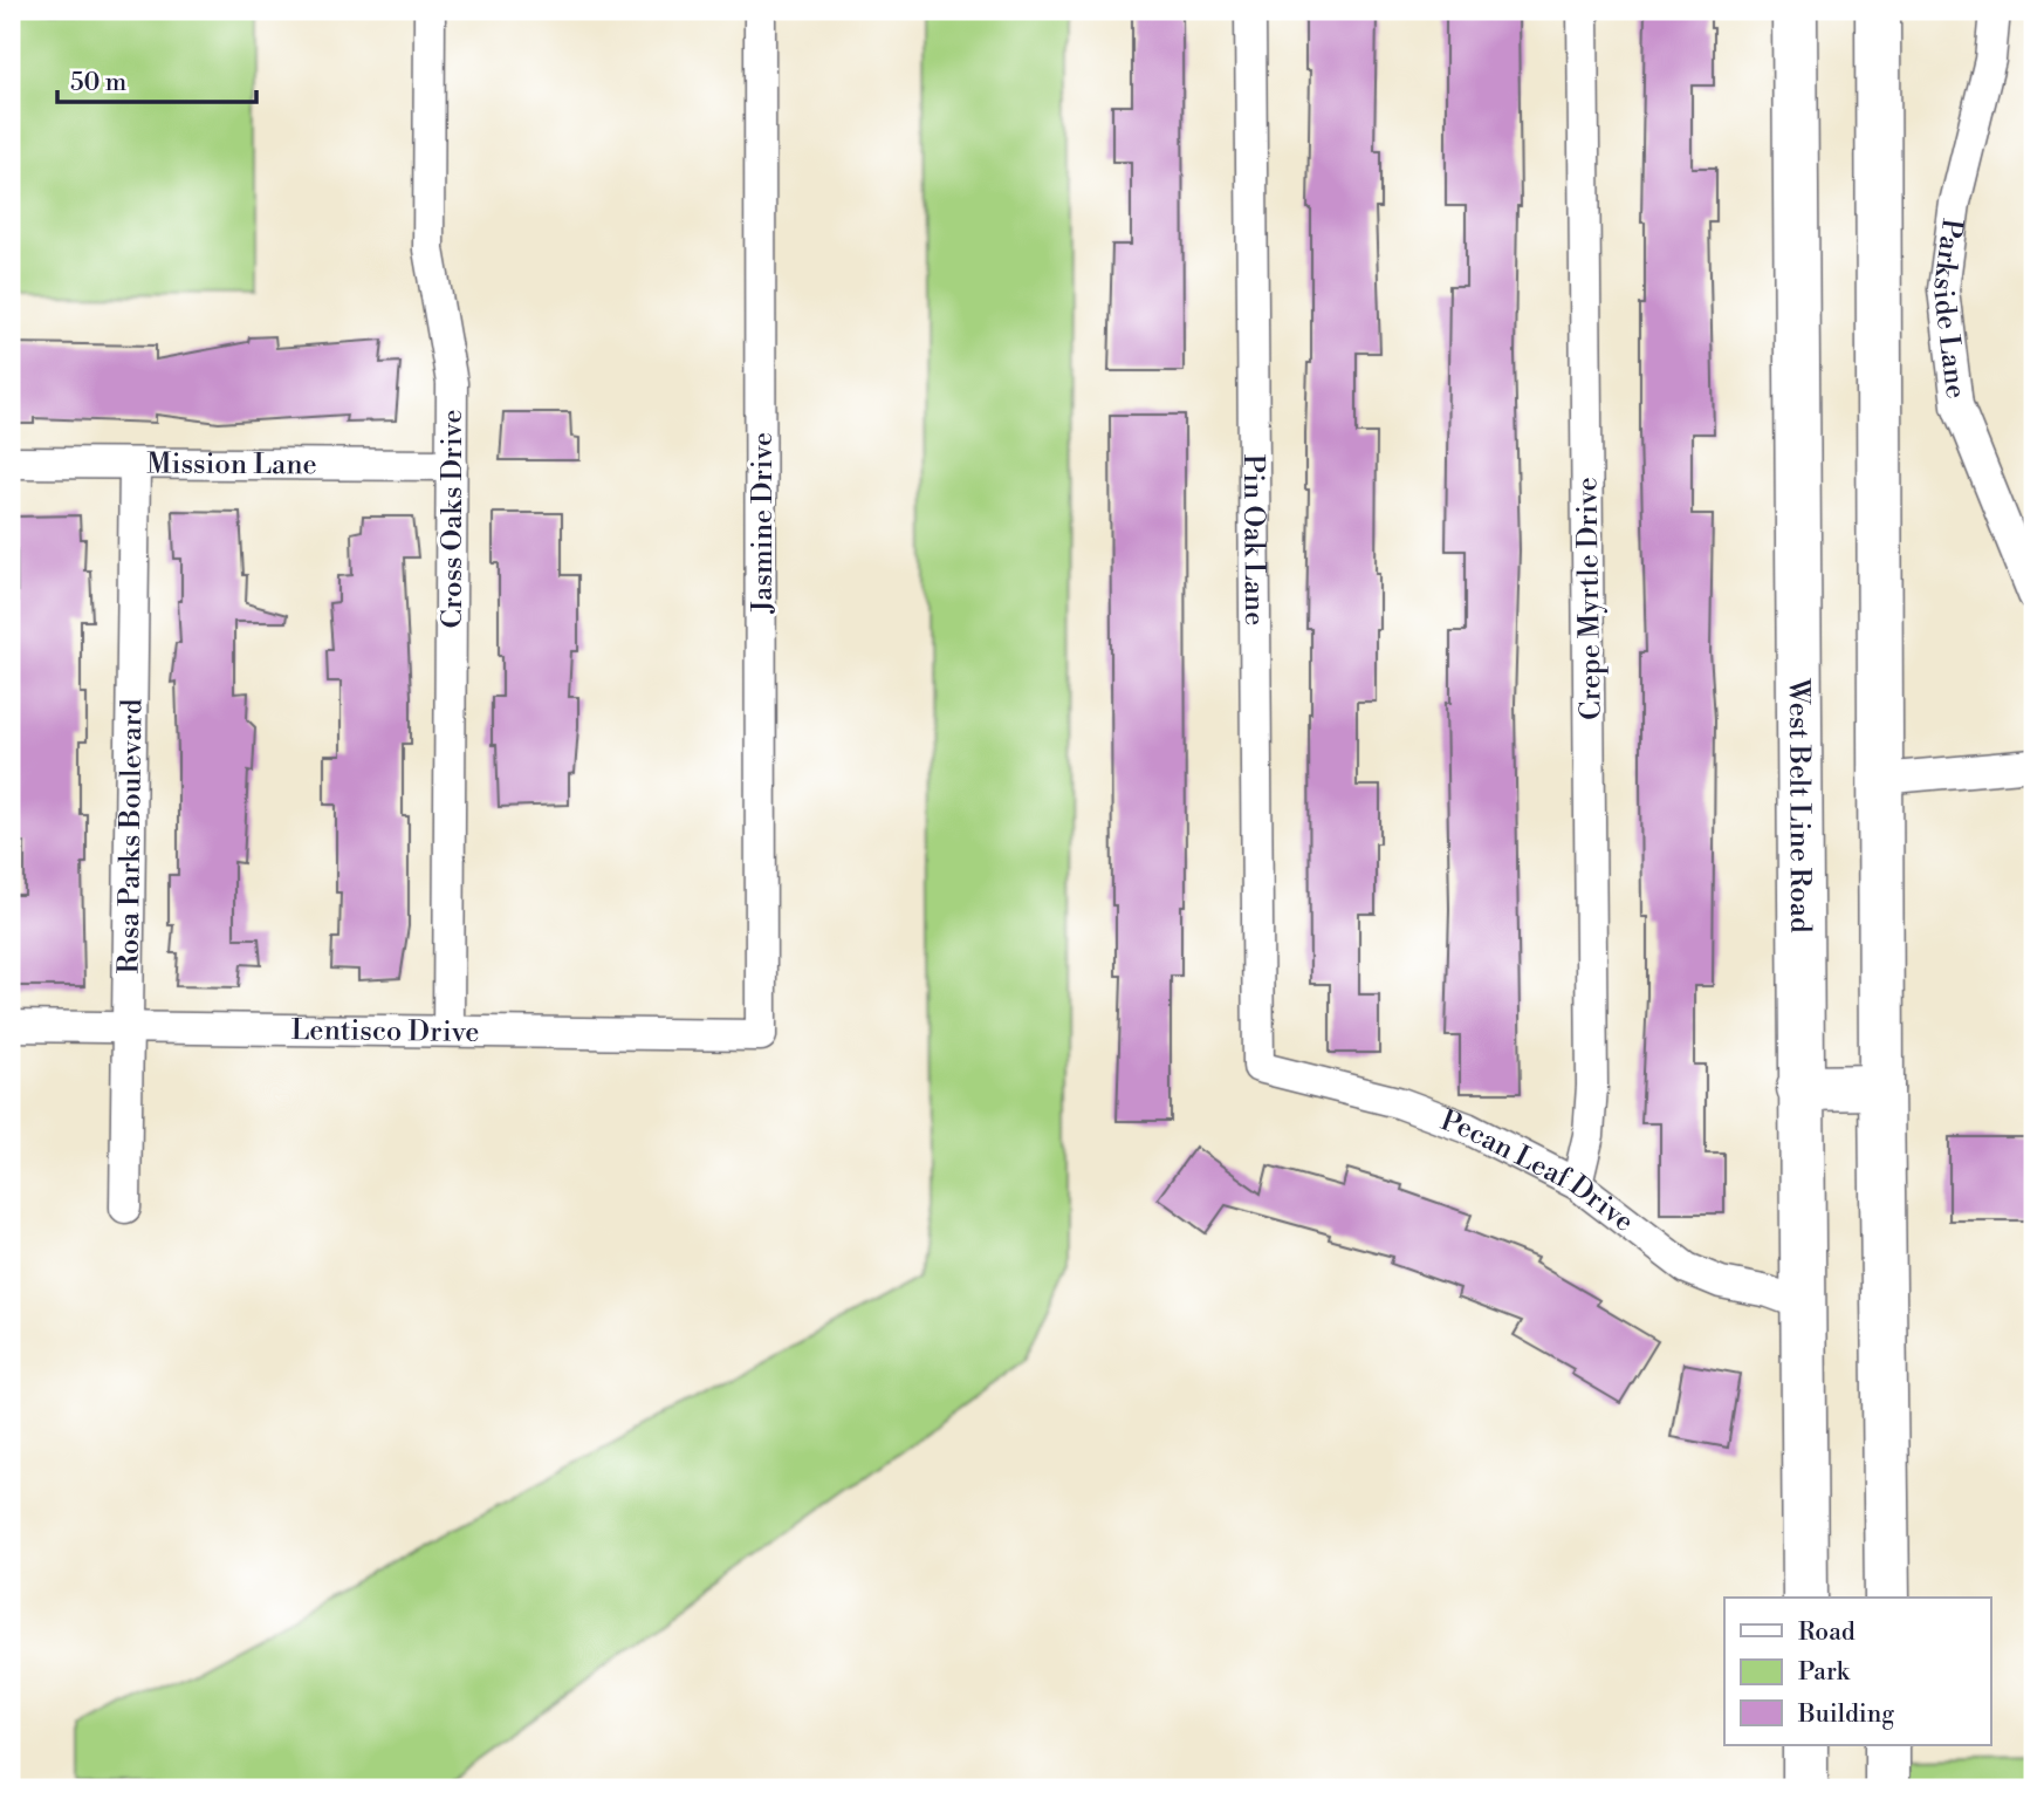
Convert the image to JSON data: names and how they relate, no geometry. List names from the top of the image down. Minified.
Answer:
{"streets":{"main road":["West Belt Line Road"],"street":["Parkside Lane","Mission Lane","Cross Oaks Drive","Jasmine Drive","Pin Oak Lane","Crepe Myrtle Drive","Rosa Parks Boulevard","Lentisco Drive","Pecan Leaf Drive"]},"crossings":[["Mission Lane","Cross Oaks Drive"],["Mission Lane","Rosa Parks Boulevard"],["Cross Oaks Drive","Lentisco Drive"],["Jasmine Drive","Lentisco Drive"],["Pin Oak Lane","Pecan Leaf Drive"],["Crepe Myrtle Drive","Pecan Leaf Drive"],["West Belt Line Road","Pecan Leaf Drive"],["Rosa Parks Boulevard","Lentisco Drive"]],"legend":["Road","Park","Building"],"scale_bar":"50 m"}
